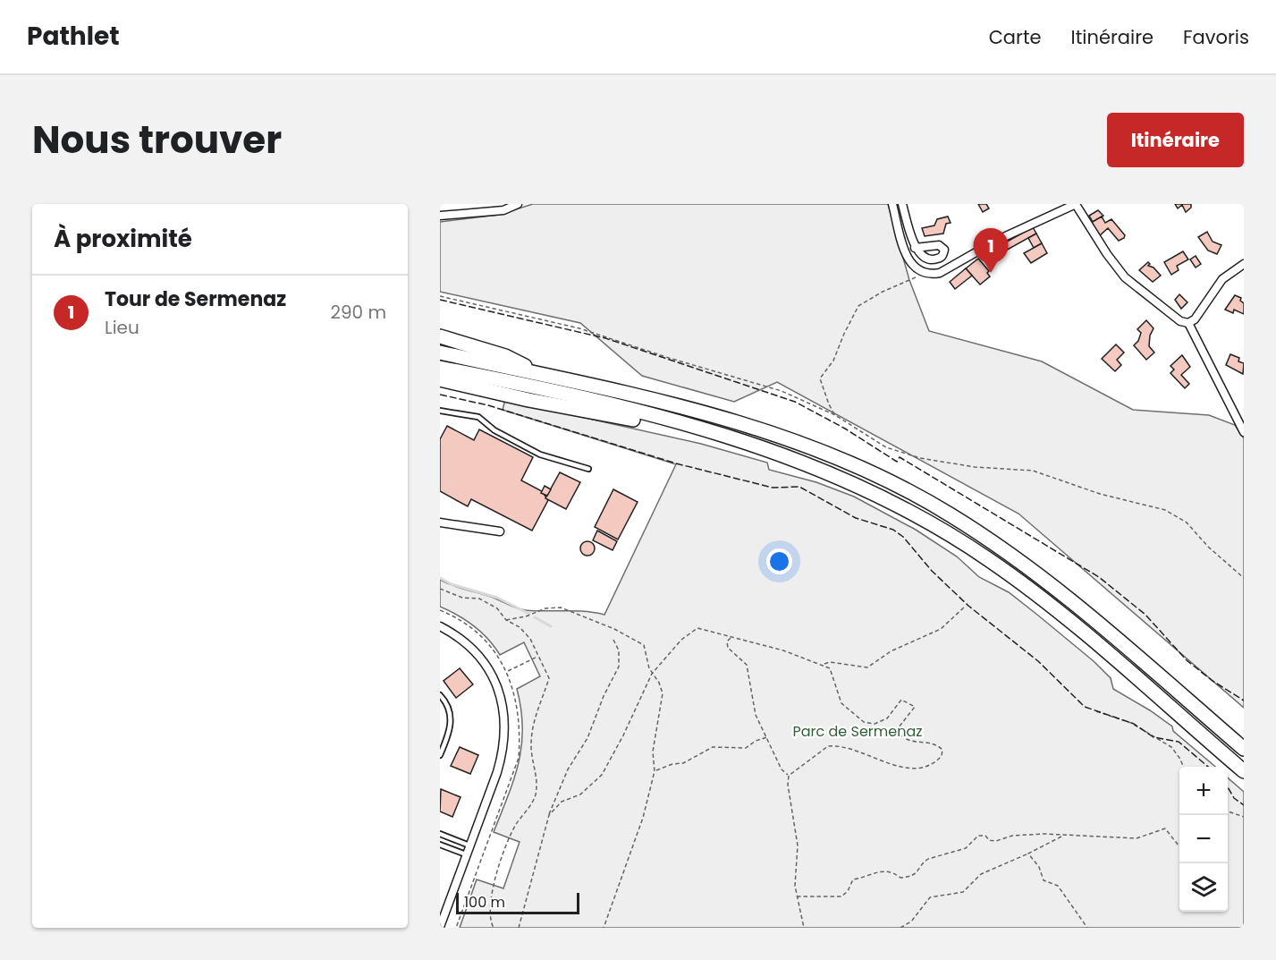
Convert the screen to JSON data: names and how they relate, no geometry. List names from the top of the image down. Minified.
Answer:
{"parks":["Parc de Sermenaz"],"scale_bar":"100 m","page":{"header":"Pathlet","nav":["Carte","Itinéraire","Favoris"],"title":"Nous trouver","buttons":"Itinéraire","heading":"À proximité","pins":"1","list":[{"mark":"1","name":"Tour de Sermenaz","note":"Lieu","value":"290 m"}],"map_buttons":["+","−"],"scale":"100 m"}}
